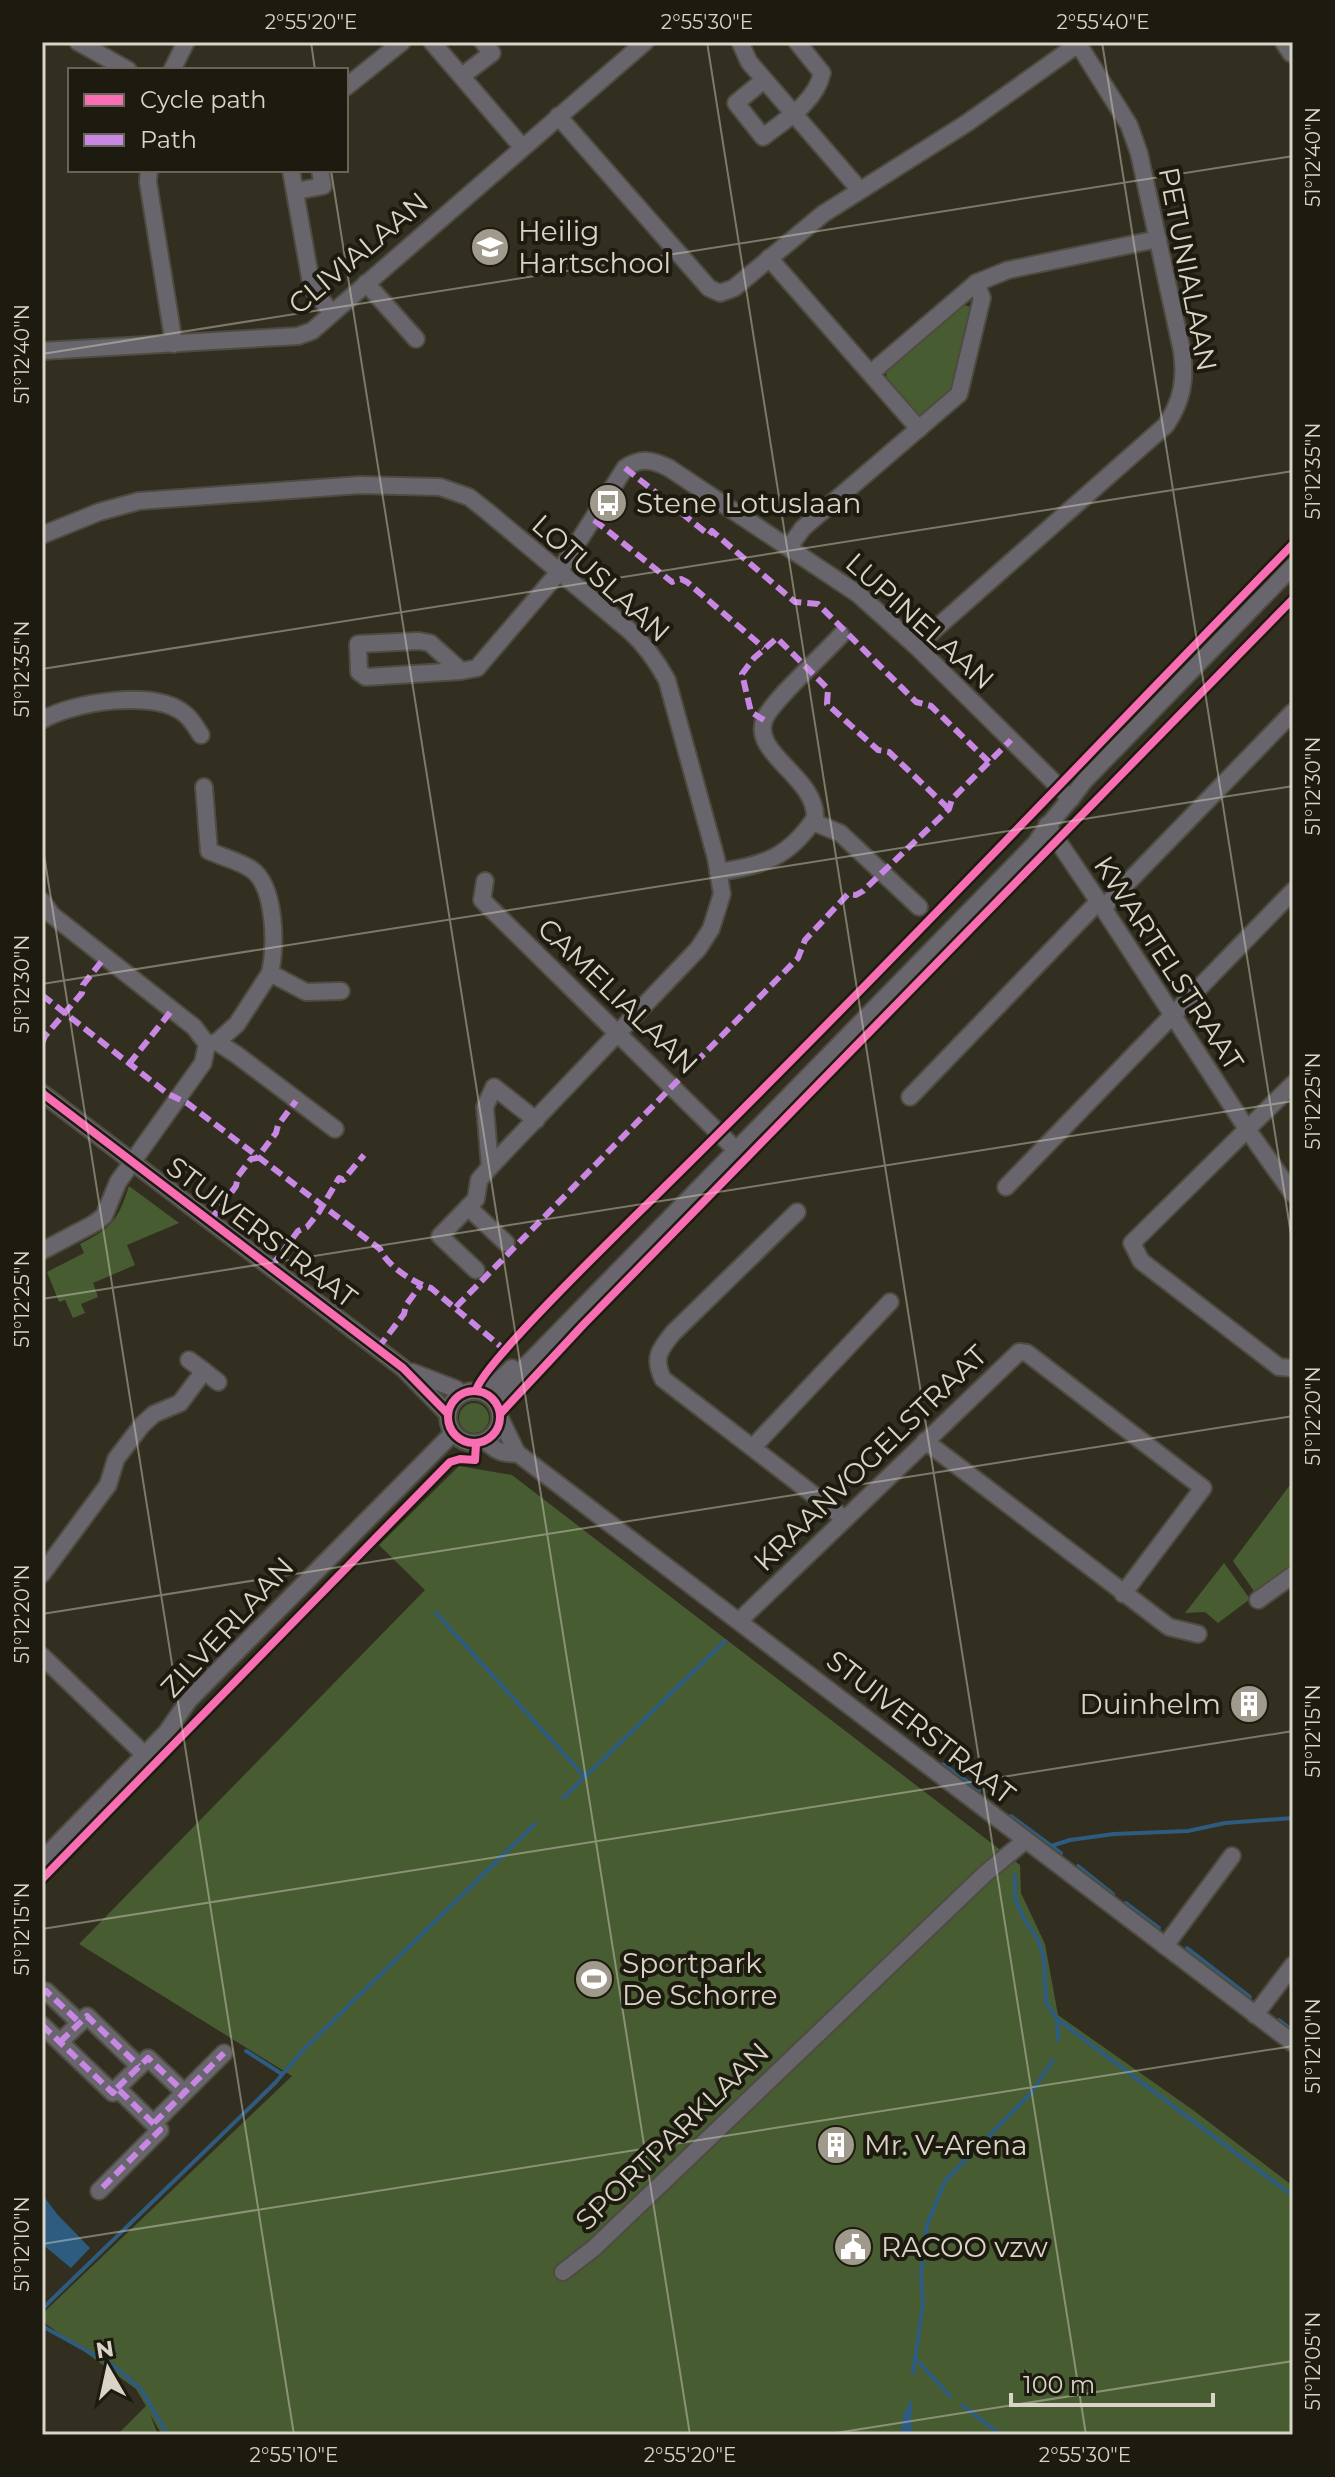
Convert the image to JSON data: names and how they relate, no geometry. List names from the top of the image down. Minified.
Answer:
{"streets":{"street":["CLIVIALAAN","PETUNIALAAN","LOTUSLAAN","LUPINELAAN","KWARTELSTRAAT","CAMELIALAAN","STUIVERSTRAAT","KRAANVOGELSTRAAT","ZILVERLAAN","SPORTPARKLAAN"]},"crossings":[["PETUNIALAAN","LUPINELAAN"],["LOTUSLAAN","LUPINELAAN"],["LOTUSLAAN","CAMELIALAAN"],["STUIVERSTRAAT","KRAANVOGELSTRAAT"],["STUIVERSTRAAT","ZILVERLAAN"],["STUIVERSTRAAT","SPORTPARKLAAN"]],"places":{"school or university":["Heilig Hartschool"],"bus stop":["Stene Lotuslaan"],"building":["Duinhelm","Mr. V-Arena"],"sports":["Sportpark De Schorre"],"public building":["RACOO vzw"]},"legend":["Cycle path","Path"],"scale_bar":"100 m","north":"top","coordinates":["2°55'20\"E","2°55'30\"E","2°55'40\"E","51°12'40\"N","51°12'35\"N","51°12'30\"N","51°12'25\"N","51°12'20\"N","51°12'15\"N","51°12'10\"N","51°12'05\"N","2°55'10\"E"]}
